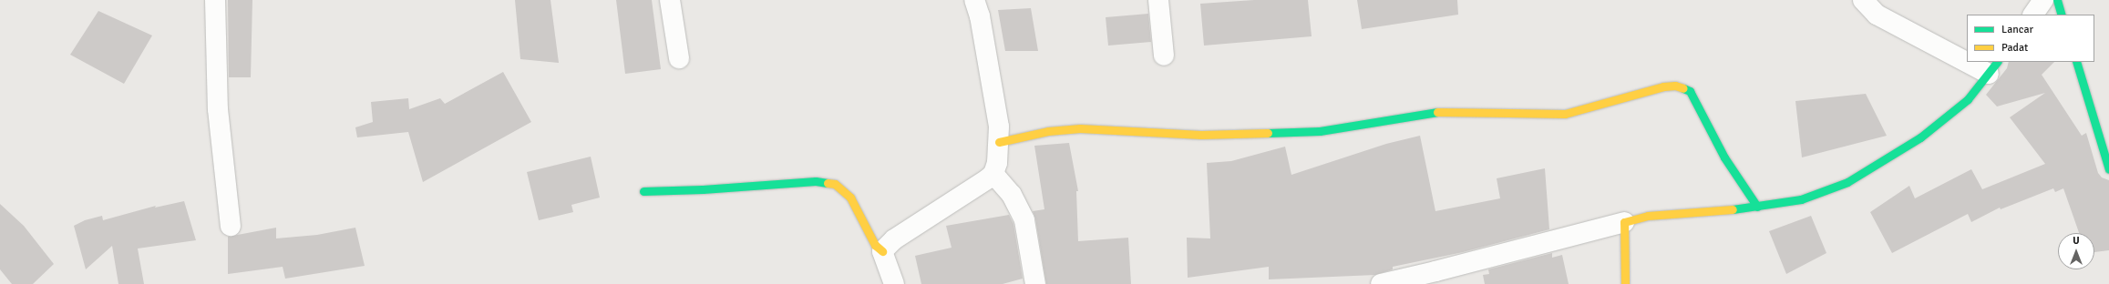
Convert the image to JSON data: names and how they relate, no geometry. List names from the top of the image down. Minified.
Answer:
{"legend":["Lancar","Padat"],"north":"top"}
